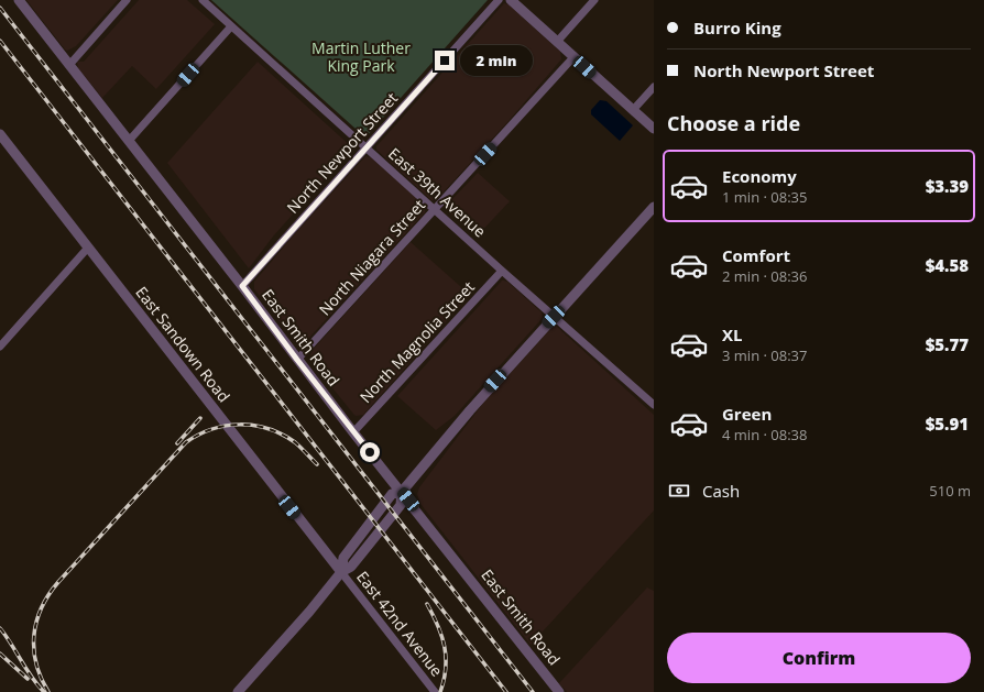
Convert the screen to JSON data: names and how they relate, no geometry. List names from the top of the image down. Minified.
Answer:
{"streets":{"street":["North Newport Street","East 39th Avenue","North Niagara Street","East Smith Road","North Magnolia Street","East Sandown Road","East 42nd Avenue"]},"crossings":[["North Newport Street","East 39th Avenue"],["North Newport Street","East Smith Road"],["East 39th Avenue","North Niagara Street"],["East 39th Avenue","North Magnolia Street"],["North Niagara Street","East Smith Road"],["East Smith Road","North Magnolia Street"],["East Sandown Road","East 42nd Avenue"]],"parks":["Martin Luther King Park"],"page":{"banner":["Burro King","North Newport Street"],"bubble":"2 min","heading":"Choose a ride","list":[{"name":"Economy","note":"1 min · 08:35","value":"$3.39"},{"name":"Comfort","note":"2 min · 08:36","value":"$4.58"},{"name":"XL","note":"3 min · 08:37","value":"$5.77"},{"name":"Green","note":"4 min · 08:38","value":"$5.91"}],"pay":["Cash","510 m"],"buttons":"Confirm"}}
